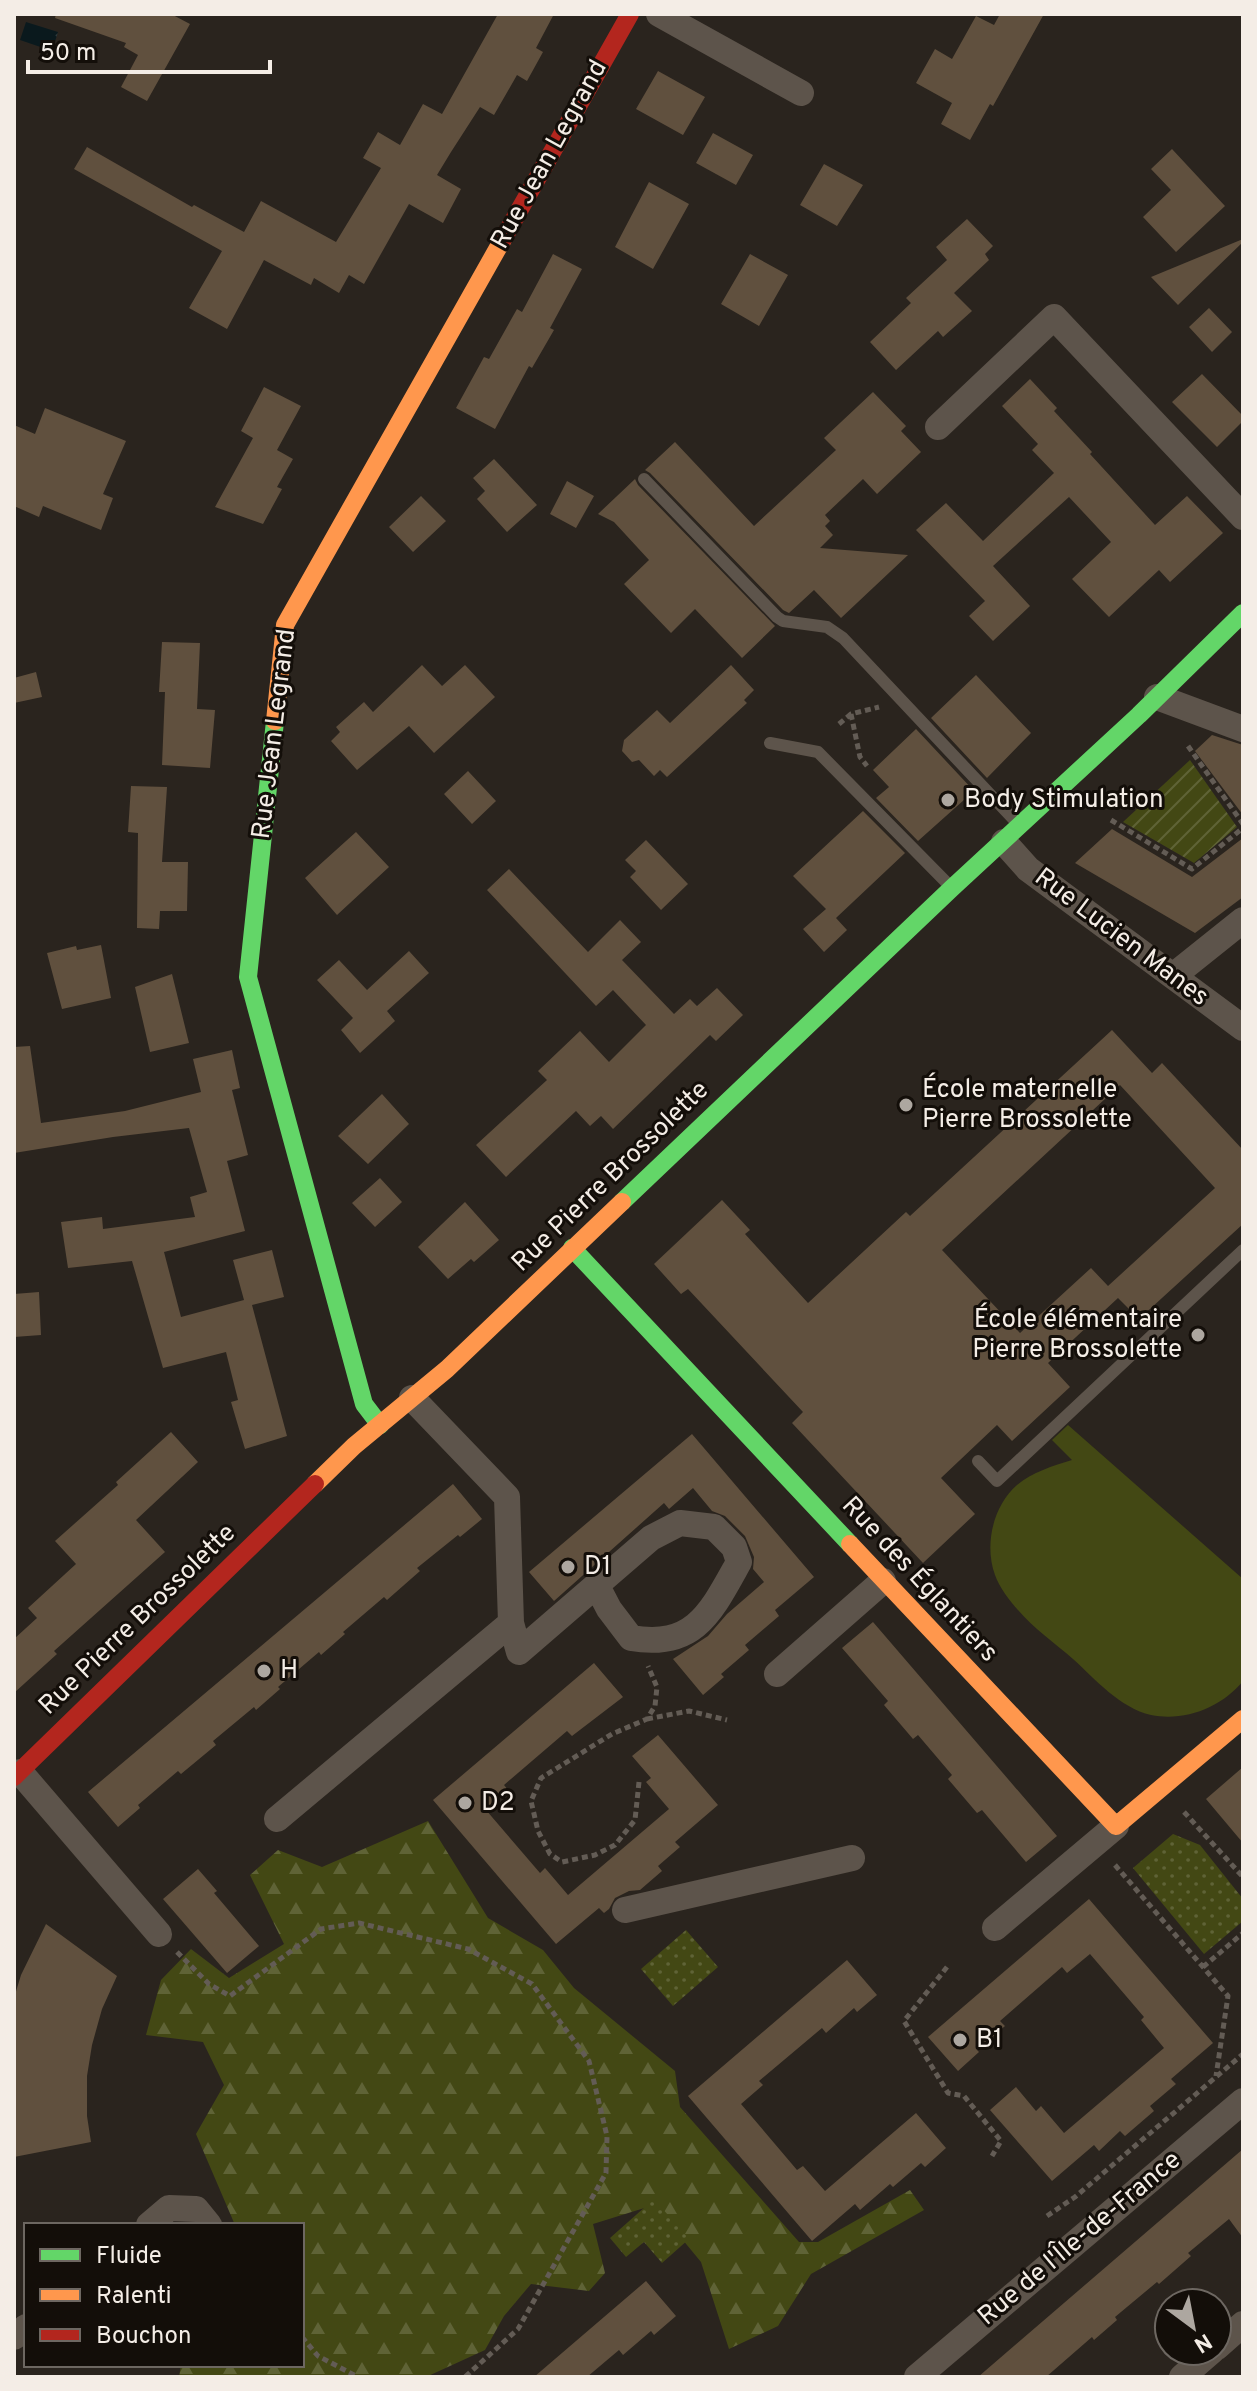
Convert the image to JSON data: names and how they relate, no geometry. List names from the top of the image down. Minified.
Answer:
{"streets":{"street":["Rue Jean Legrand","Rue Lucien Manes","Rue Pierre Brossolette","Rue des Églantiers","Rue de l'Île-de-France"]},"crossings":[["Rue Jean Legrand","Rue Pierre Brossolette"],["Rue Lucien Manes","Rue Pierre Brossolette"],["Rue Pierre Brossolette","Rue des Églantiers"]],"places":["Body Stimulation","École maternelle Pierre Brossolette","École élémentaire Pierre Brossolette","D1","H","D2","B1"],"legend":["Fluide","Ralenti","Bouchon"],"scale_bar":"50 m","north":"bottom right"}
